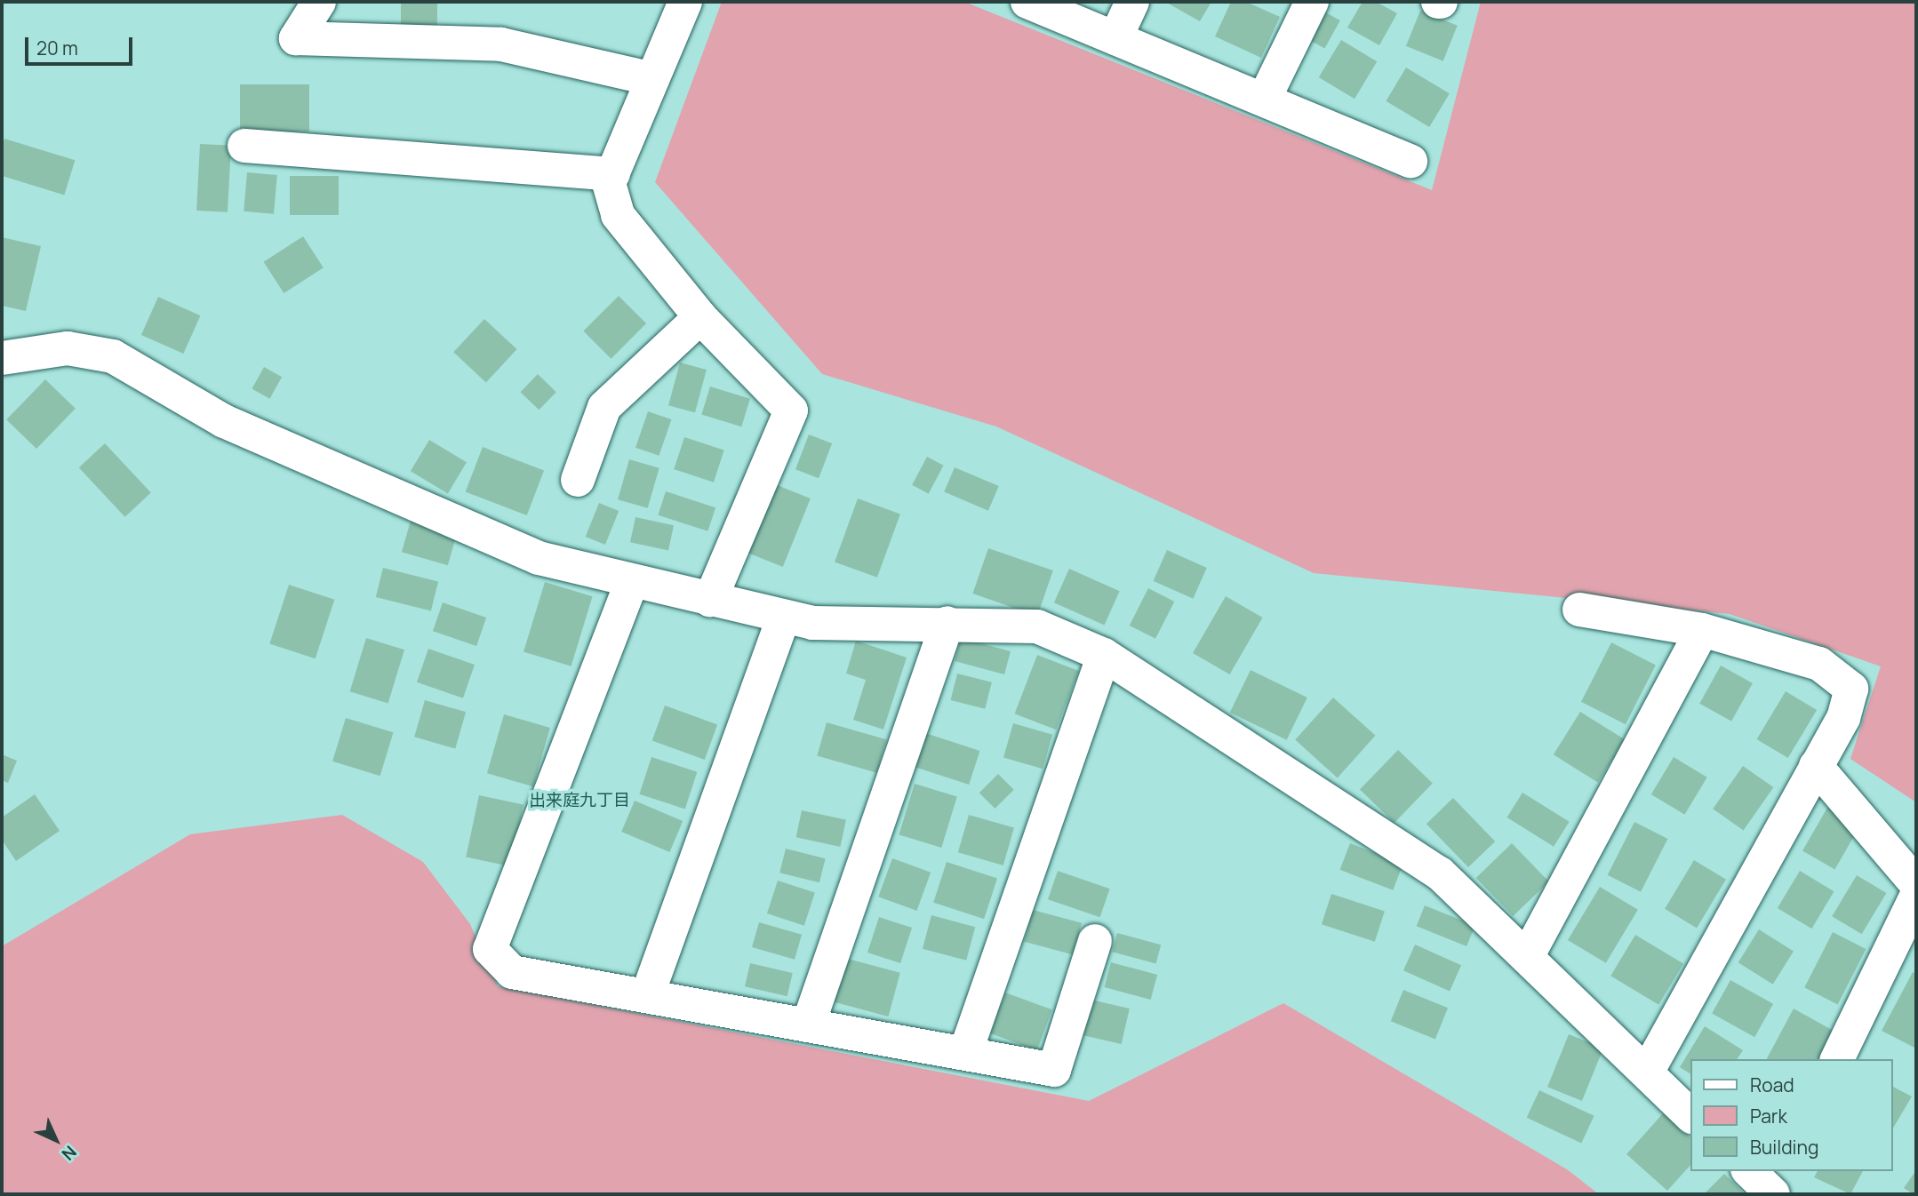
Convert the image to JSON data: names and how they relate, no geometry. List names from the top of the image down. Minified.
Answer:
{"districts":["出来庭九丁目"],"legend":["Road","Park","Building"],"scale_bar":"20 m","north":"bottom right"}
